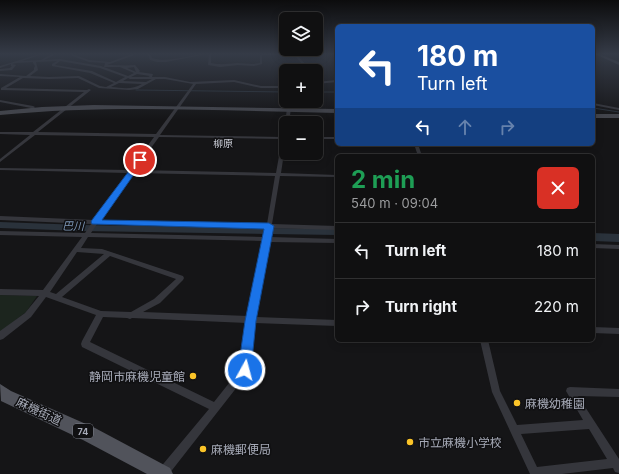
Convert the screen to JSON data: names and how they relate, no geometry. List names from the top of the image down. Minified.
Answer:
{"streets":{"main road":["麻機街道","74"]},"districts":["柳原"],"water":["巴川"],"places":["静岡市麻機児童館","麻機幼稚園","市立麻機小学校","麻機郵便局"],"page":{"map_buttons":["+","−"],"turn":["180 m","Turn left"],"heading":["2 min","540 m · 09:04"],"list":[{"name":"Turn left","value":"180 m"},{"name":"Turn right","value":"220 m"}]}}
